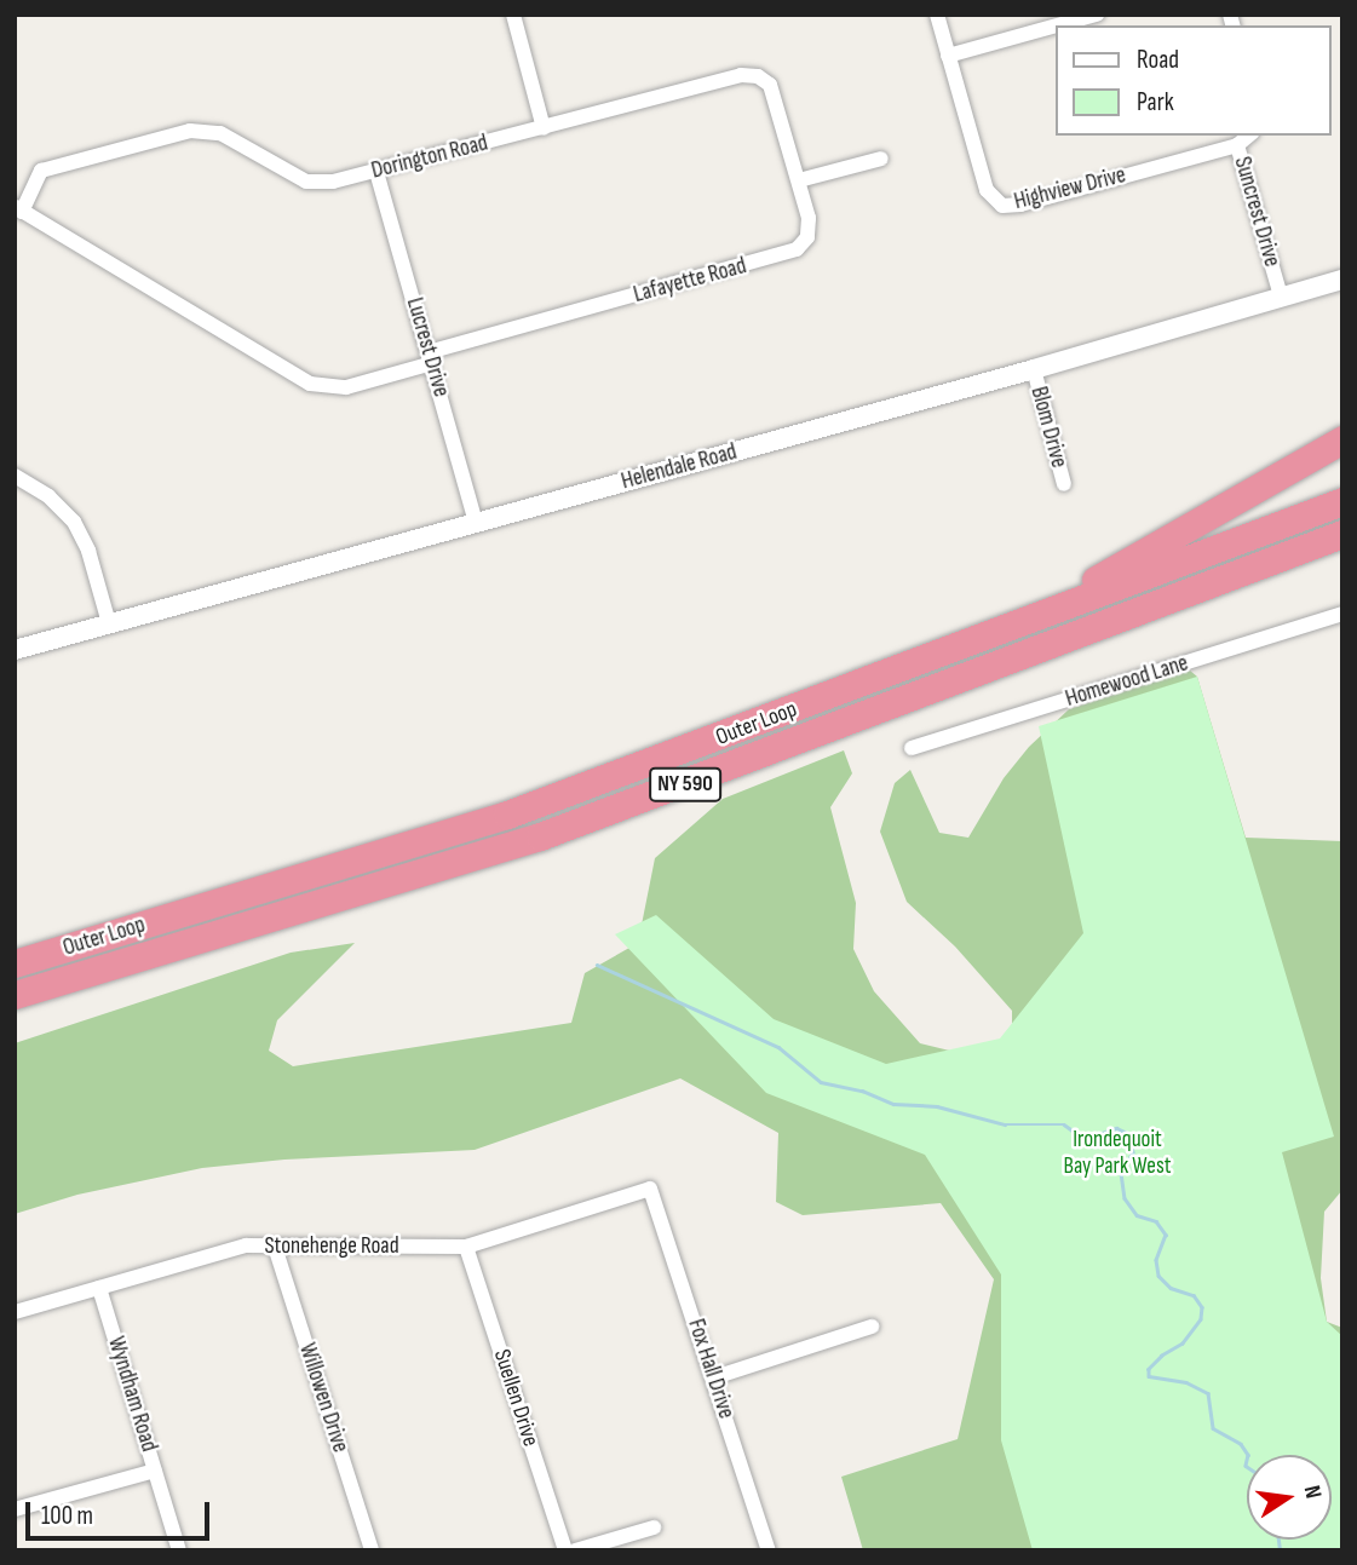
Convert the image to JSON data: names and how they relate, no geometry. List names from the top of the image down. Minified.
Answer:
{"streets":{"highway":["Outer Loop","NY 590"],"street":["Dorington Road","Highview Drive","Suncrest Drive","Lafayette Road","Lucrest Drive","Blom Drive","Helendale Road","Homewood Lane","Stonehenge Road","Fox Hall Drive","Wyndham Road","Willowen Drive","Suellen Drive"]},"crossings":[["Dorington Road","Lafayette Road"],["Dorington Road","Lucrest Drive"],["Highview Drive","Suncrest Drive"],["Suncrest Drive","Helendale Road"],["Lafayette Road","Lucrest Drive"],["Lucrest Drive","Helendale Road"],["Blom Drive","Helendale Road"],["Stonehenge Road","Fox Hall Drive"],["Stonehenge Road","Wyndham Road"],["Stonehenge Road","Willowen Drive"],["Stonehenge Road","Suellen Drive"]],"parks":["Irondequoit Bay Park West"],"legend":["Road","Park"],"scale_bar":"100 m","north":"right"}
